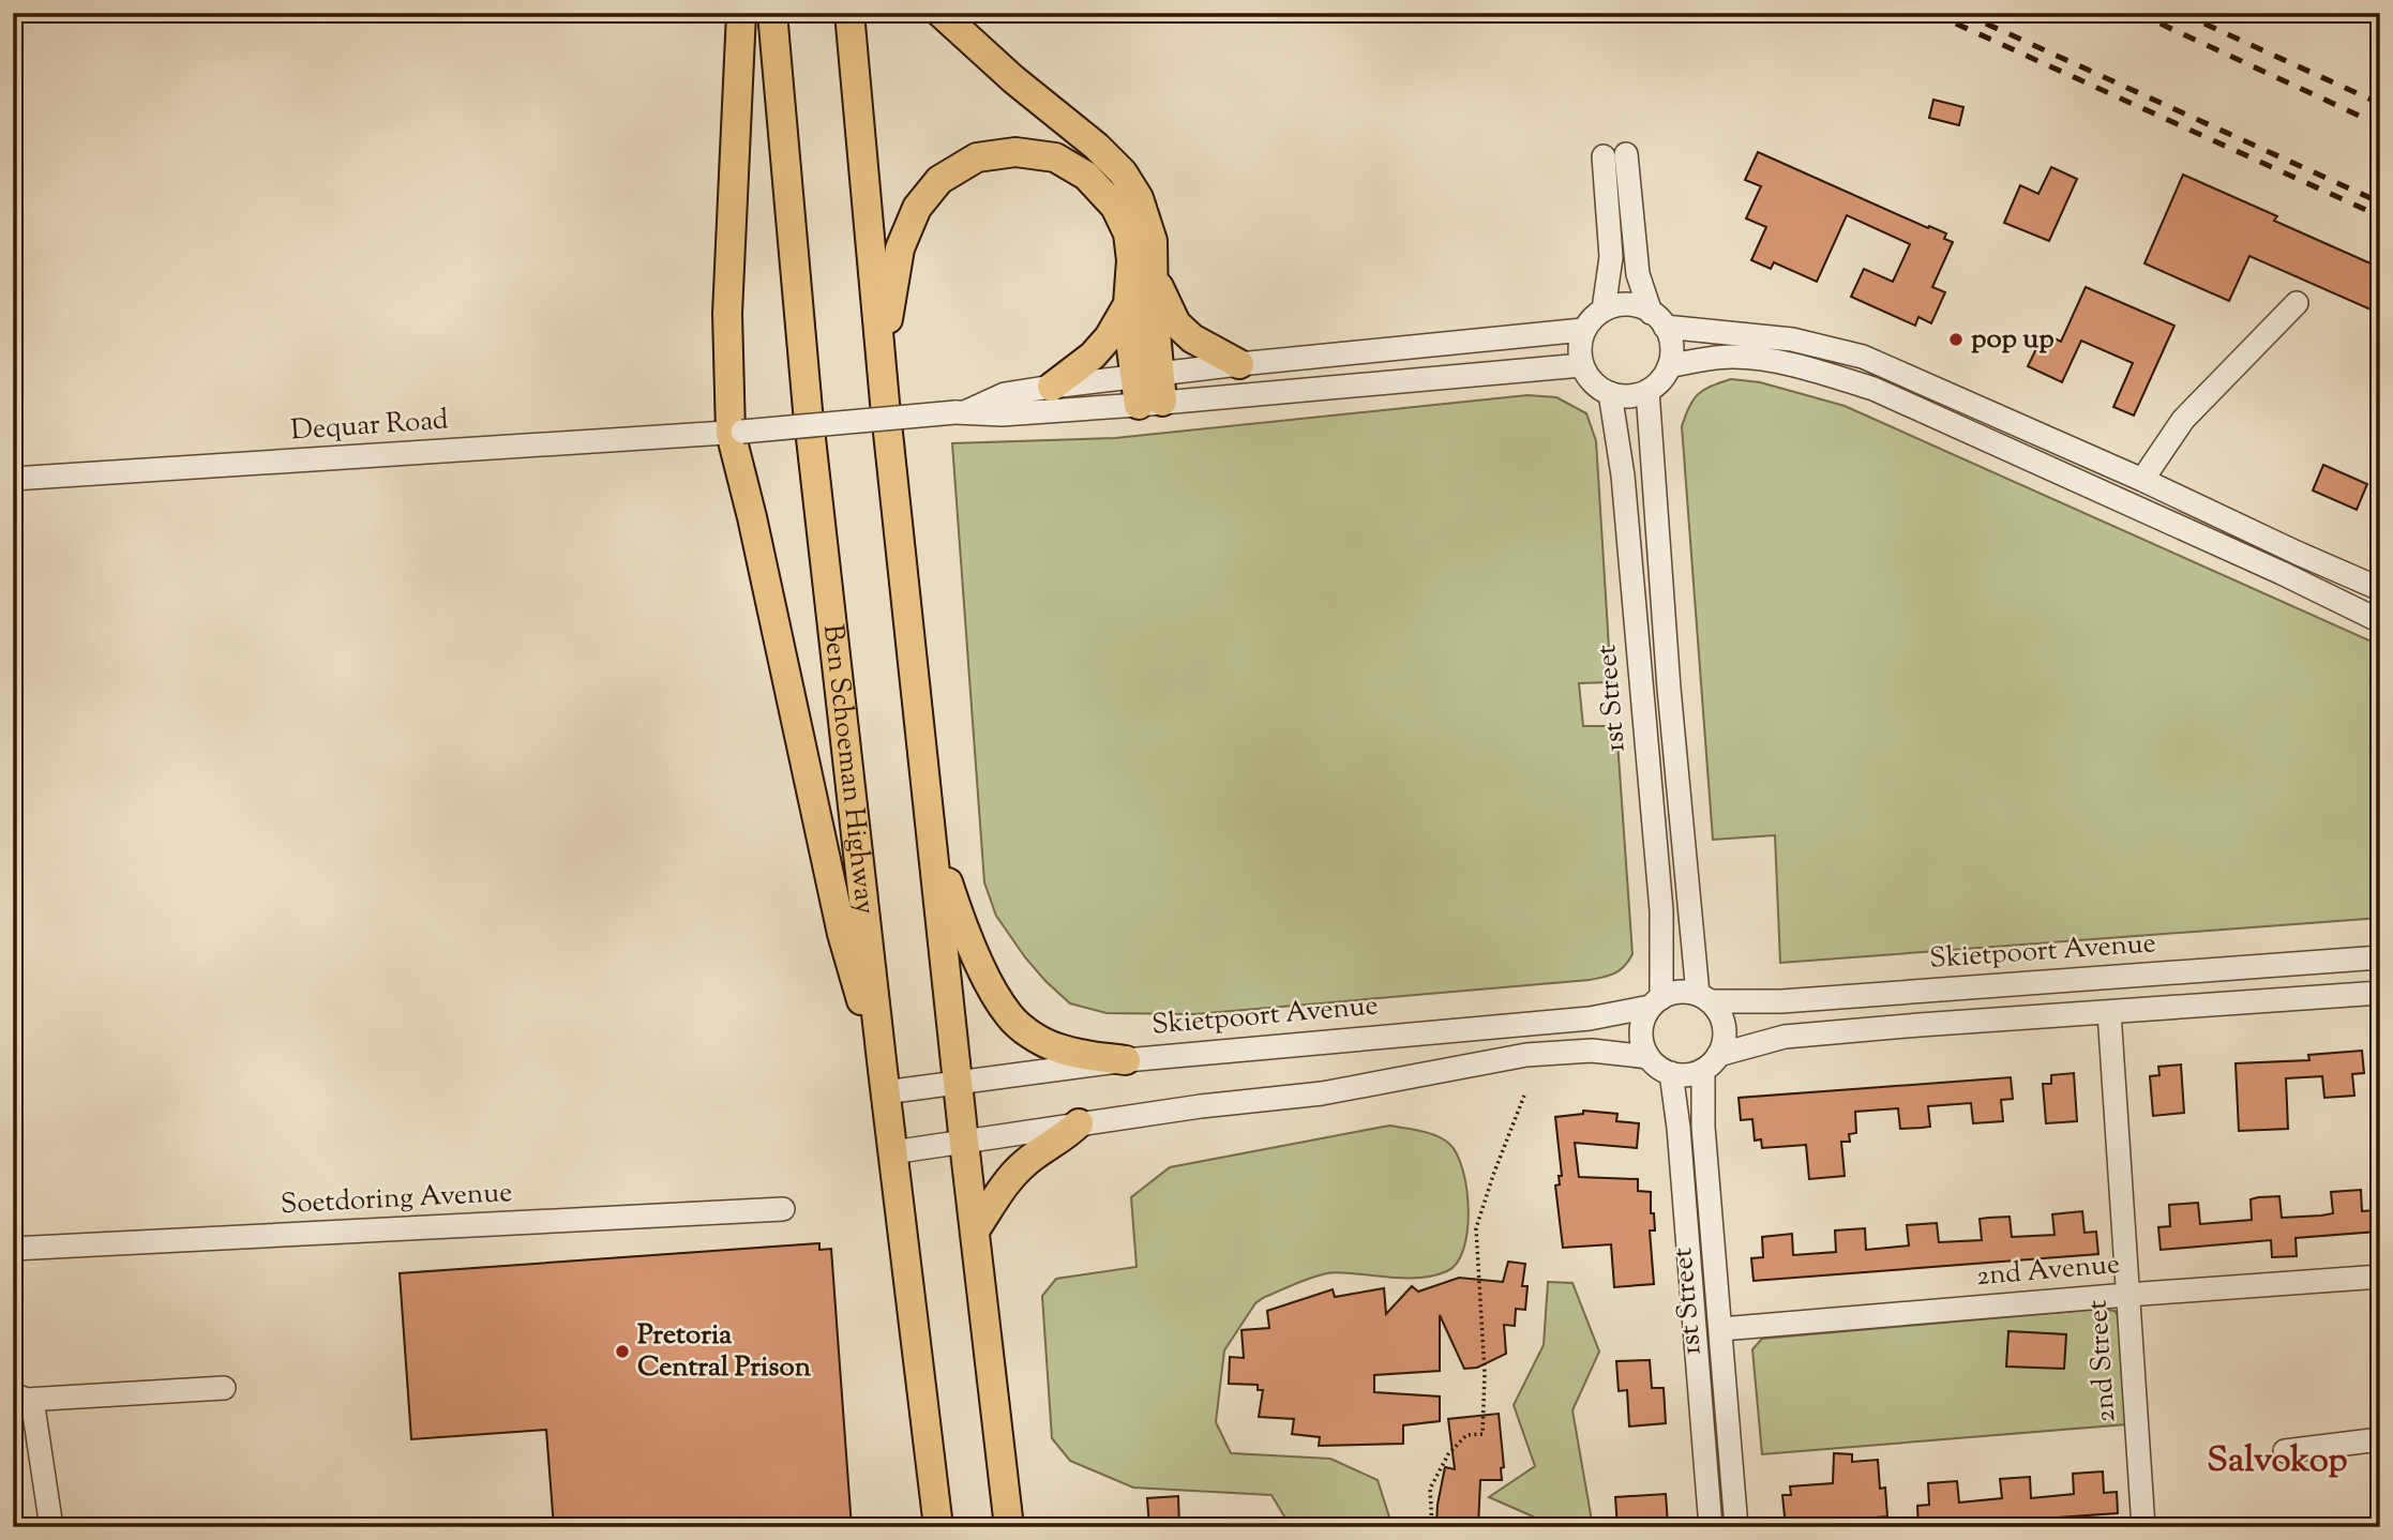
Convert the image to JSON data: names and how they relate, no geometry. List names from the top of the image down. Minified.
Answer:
{"streets":{"main road":["Ben Schoeman Highway"],"street":["Dequar Road","1st Street","Skietpoort Avenue","Soetdoring Avenue","2nd Avenue","2nd Street"]},"crossings":[["1st Street","Skietpoort Avenue"],["1st Street","2nd Avenue"],["Ben Schoeman Highway","Skietpoort Avenue"],["2nd Avenue","2nd Street"]],"districts":["Salvokop"],"places":["pop up","Pretoria Central Prison"]}
